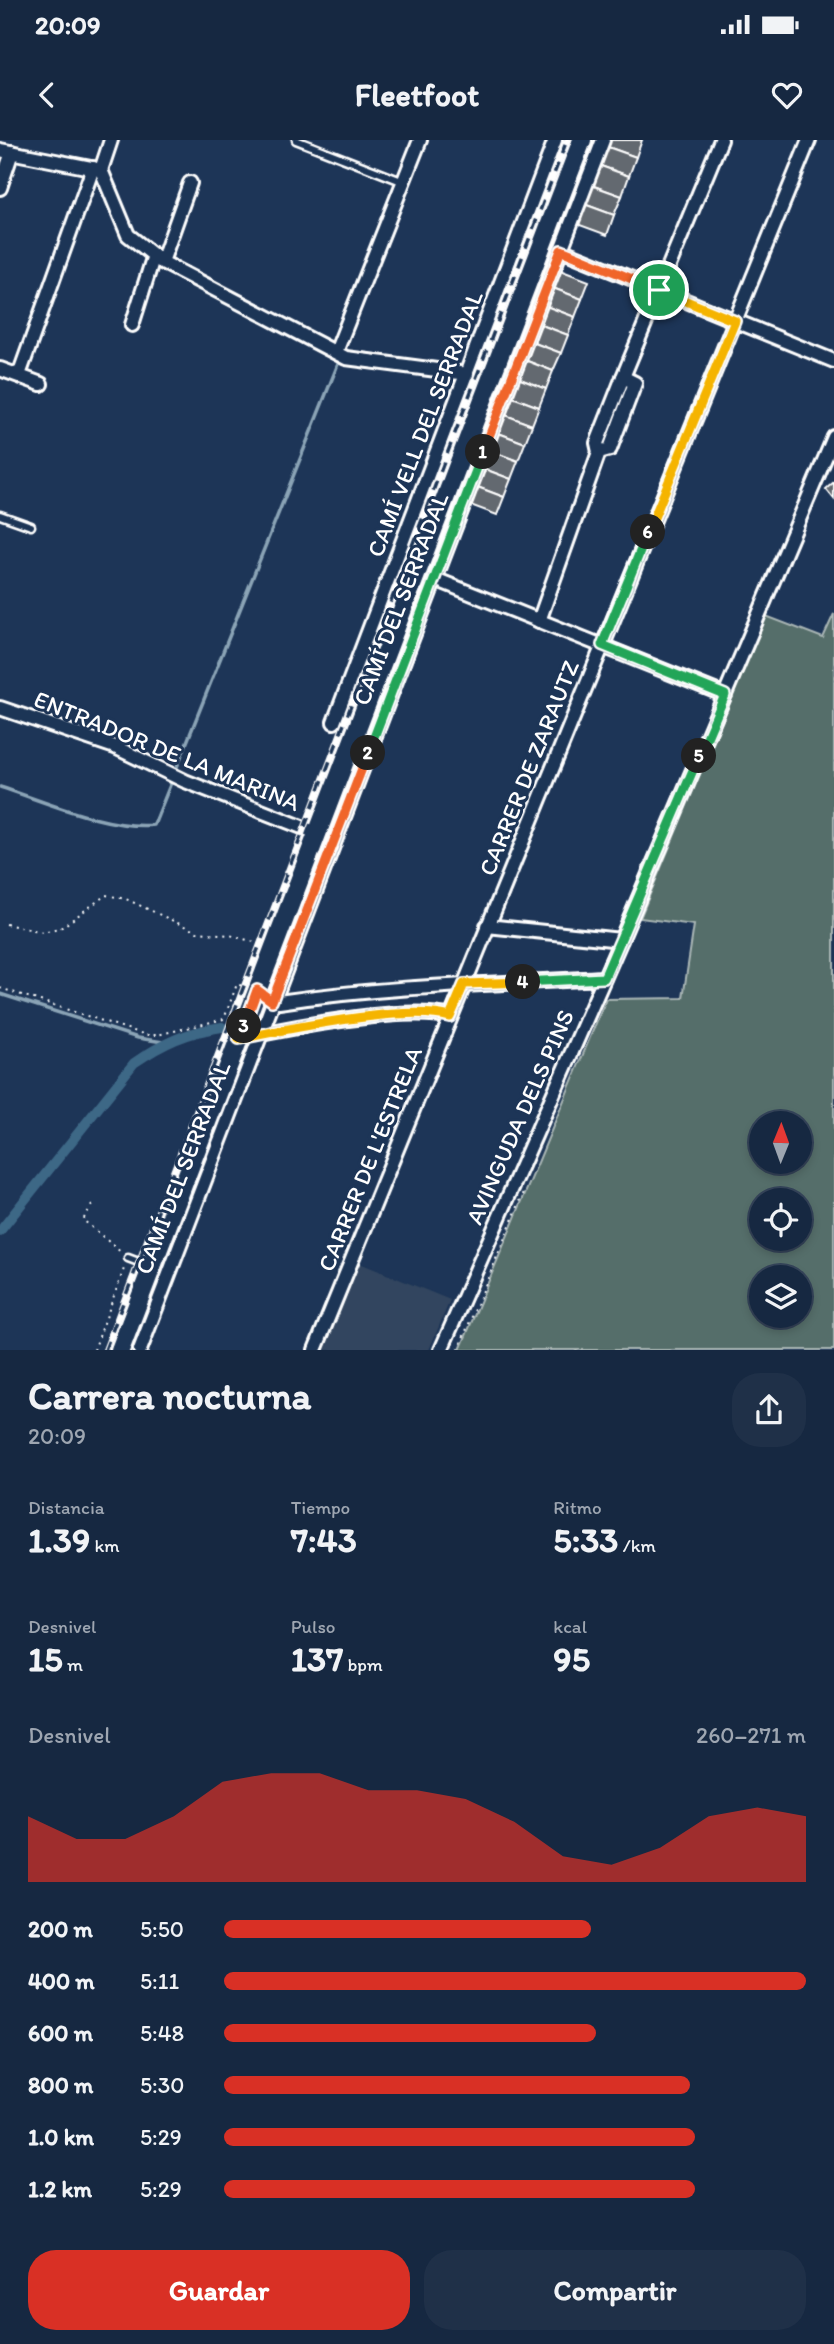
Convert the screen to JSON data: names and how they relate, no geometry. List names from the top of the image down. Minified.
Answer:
{"streets":{"street":["CAMÍ VELL DEL SERRADAL","CAMÍ DEL SERRADAL","ENTRADOR DE LA MARINA","CARRER DE ZARAUTZ","AVINGUDA DELS PINS","CARRER DE L'ESTRELA"]},"crossings":[["CAMÍ DEL SERRADAL","ENTRADOR DE LA MARINA"],["CARRER DE ZARAUTZ","CARRER DE L'ESTRELA"]],"north":"top","page":{"status":"20:09","header":"Fleetfoot","pins":["1","6","2","5","4","3"],"heading":["Carrera nocturna","20:09"],"stats":[["Distancia","1.39 km"],["Tiempo","7:43"],["Ritmo","5:33 /km"],["Desnivel","15 m"],["Pulso","137 bpm"],["kcal","95"]],"chart":["Desnivel","260–271 m"],"list":[{"name":"200 m","note":"5:50"},{"name":"400 m","note":"5:11"},{"name":"600 m","note":"5:48"},{"name":"800 m","note":"5:30"},{"name":"1.0 km","note":"5:29"},{"name":"1.2 km","note":"5:29"}],"buttons":["Guardar","Compartir"]}}
